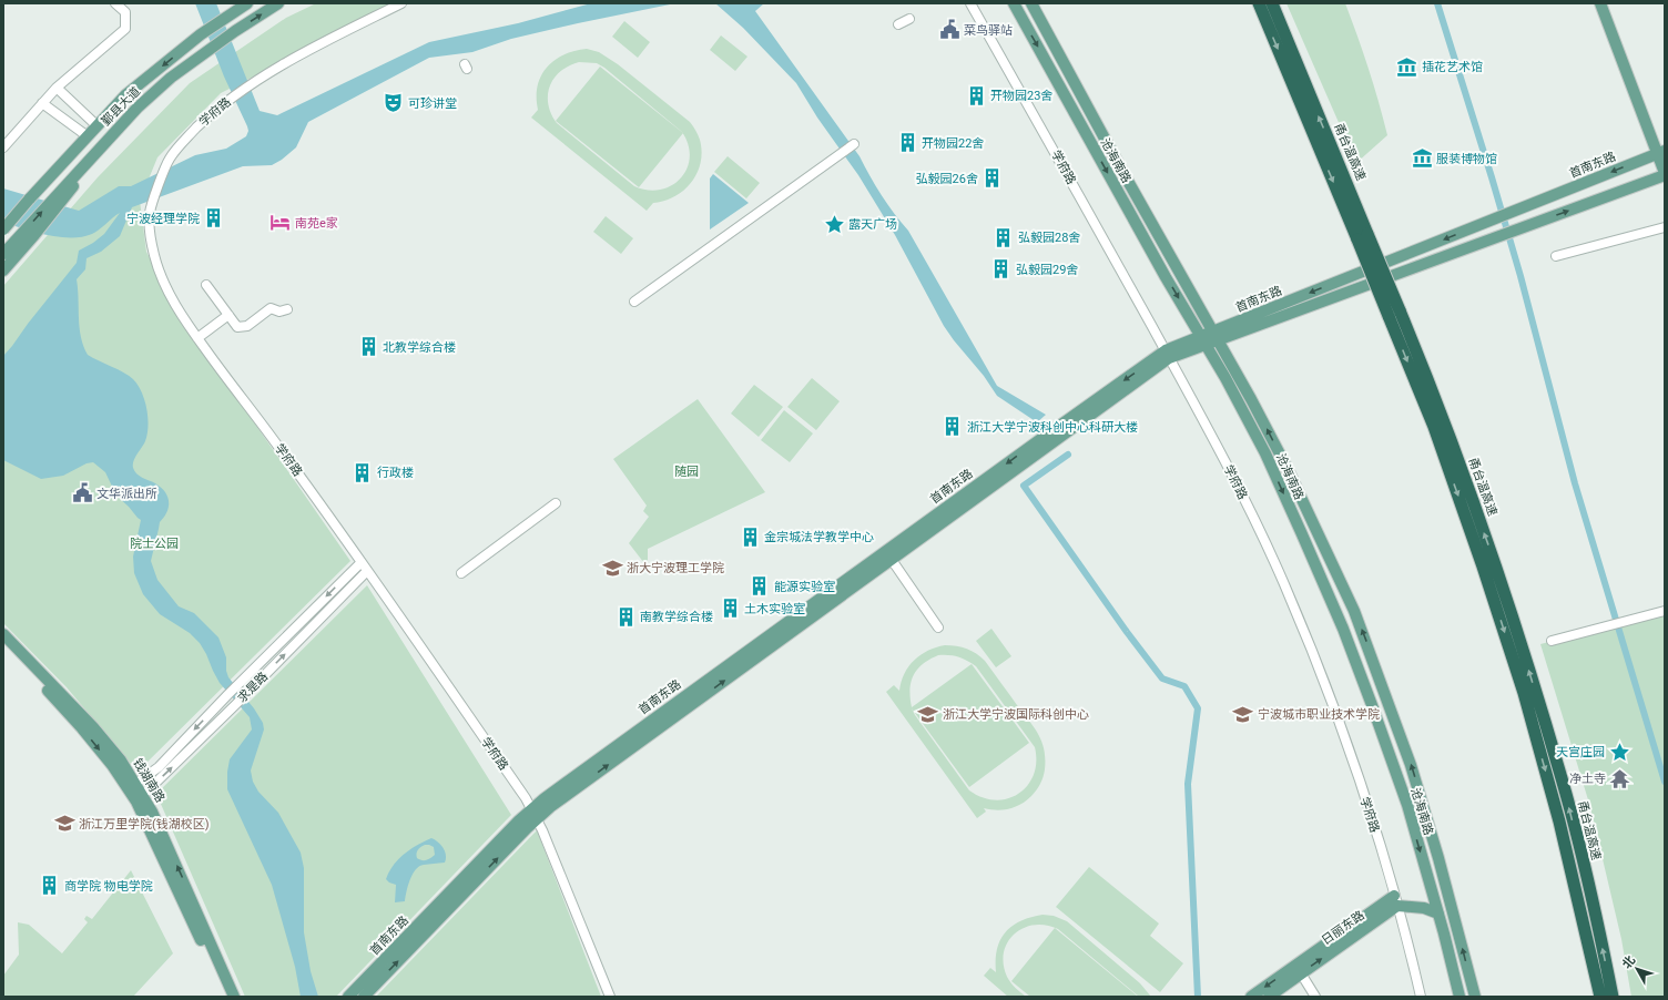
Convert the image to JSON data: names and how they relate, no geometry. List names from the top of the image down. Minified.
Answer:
{"streets":{"highway":["甬台温高速"],"main road":["鄞县大道","沧海南路","首南东路","钱湖南路","日丽东路"],"street":["学府路","求是路"]},"crossings":[["学府路","首南东路"],["学府路","求是路"],["学府路","日丽东路"],["甬台温高速","首南东路"],["沧海南路","首南东路"],["求是路","钱湖南路"]],"parks":["随园","院士公园"],"places":{"public building":["菜鸟驿站","文华派出所"],"museum":["插花艺术馆","服装博物馆"],"building":["开物园23舍","开物园22舍","弘毅园26舍","宁波经理学院","弘毅园28舍","弘毅园29舍","北教学综合楼","浙江大学宁波科创中心科研大楼","行政楼","金宗城法学教学中心","能源实验室","土木实验室","南教学综合楼","商学院 物电学院"],"theatre":["可珍讲堂"],"hotel":["南苑e家"],"place":["露天广场","天宫庄园"],"school or university":["浙大宁波理工学院","浙江大学宁波国际科创中心","宁波城市职业技术学院","浙江万里学院(钱湖校区)"],"temple":["净土寺"]},"north":"top left"}
